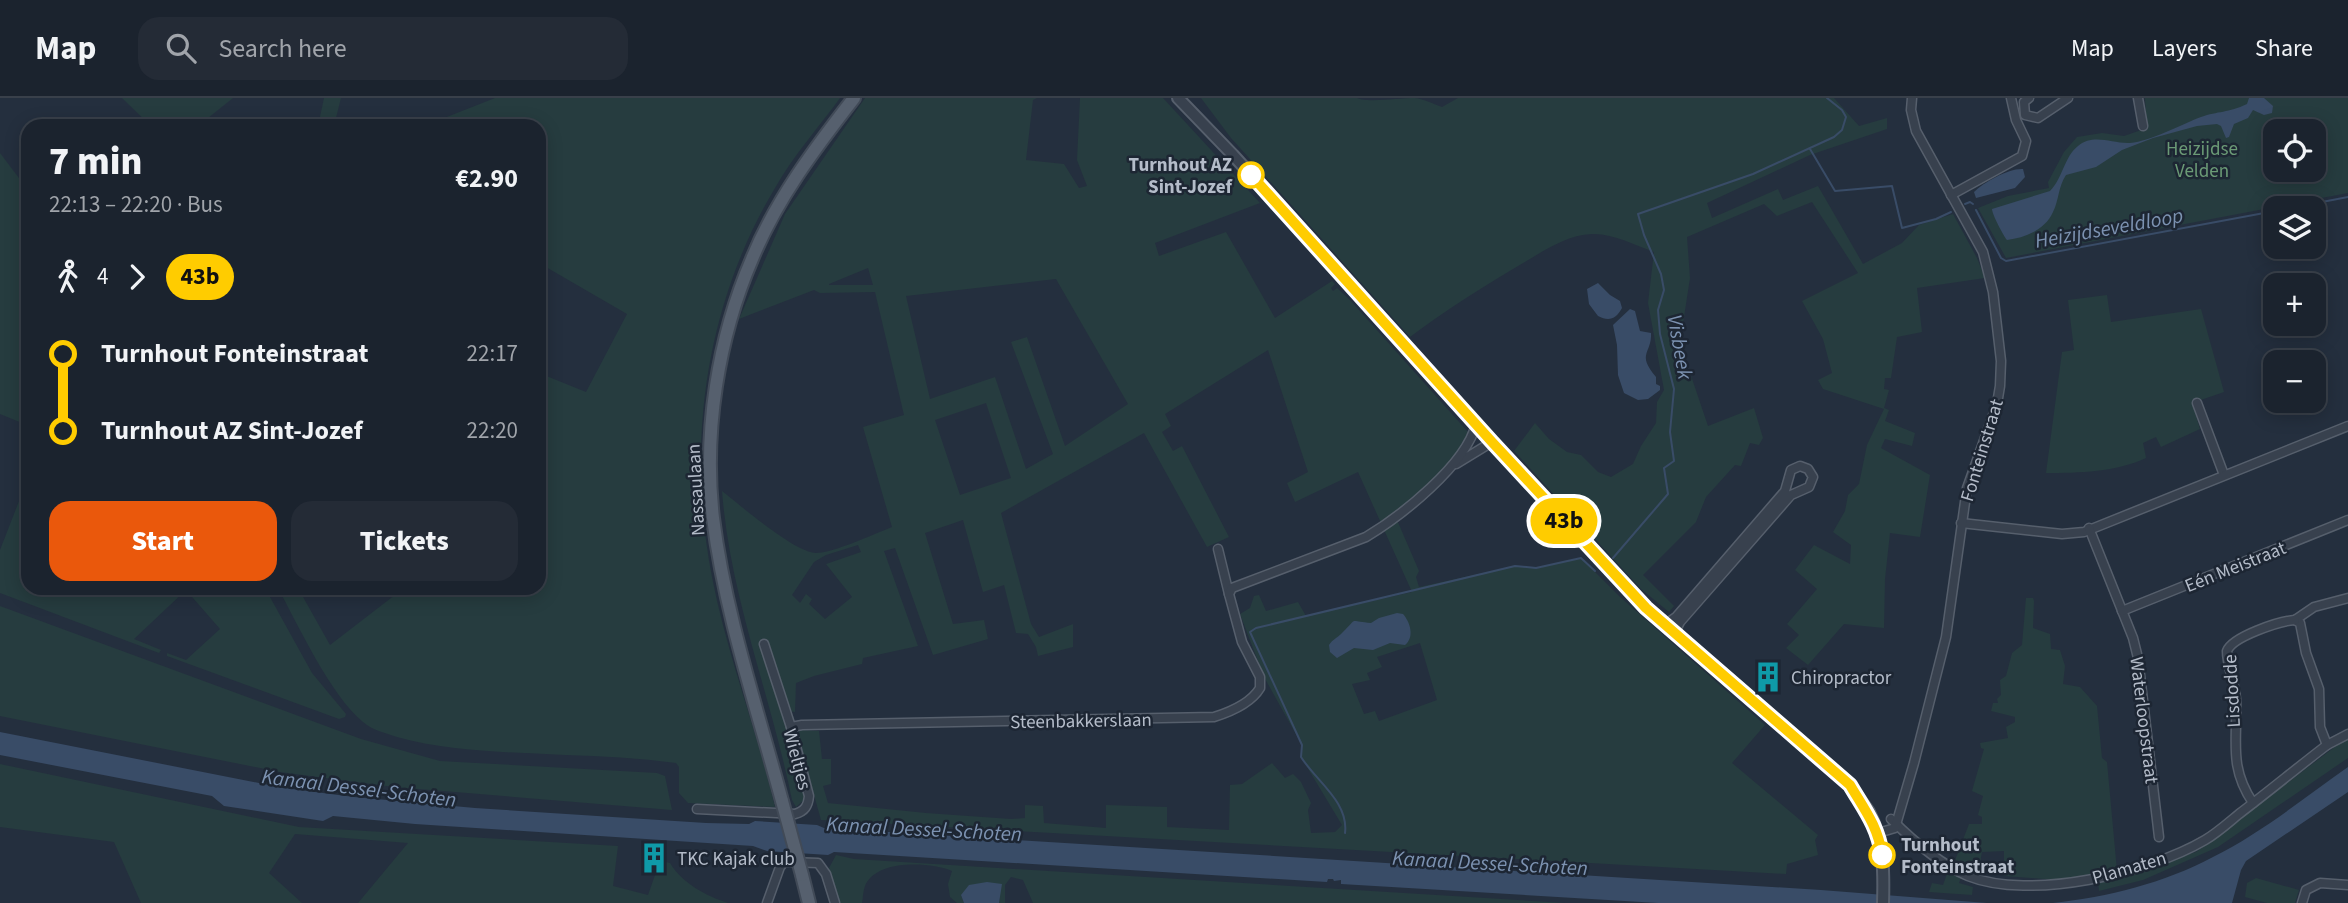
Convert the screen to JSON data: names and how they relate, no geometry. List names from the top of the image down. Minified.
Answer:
{"streets":{"main road":["Nassaulaan"],"street":["Fonteinstraat","Eén Meistraat","Lisdodde","Steenbakkerslaan","Waterloopstraat","Wieltjes","Plamaten"]},"crossings":[["Fonteinstraat","Plamaten"],["Eén Meistraat","Waterloopstraat"],["Lisdodde","Plamaten"],["Steenbakkerslaan","Wieltjes"]],"water":["Heizijdseveldloop","Visbeek","Kanaal Dessel-Schoten"],"parks":["Heizijdse Velden"],"places":{"other":["Turnhout AZ Sint-Jozef","Turnhout Fonteinstraat"],"building":["Chiropractor","TKC Kajak club"]},"lines":["bus line 43b"],"page":{"header":"Map","search":"Search here","nav":["Map","Layers","Share"],"on_map":"43b","map_buttons":["+","−"],"heading":["7 min","22:13 – 22:20 · Bus","€2.90"],"legs":["4","43b"],"list":[{"name":"Turnhout Fonteinstraat","value":"22:17"},{"name":"Turnhout AZ Sint-Jozef","value":"22:20"}],"buttons":["Start","Tickets"]}}
